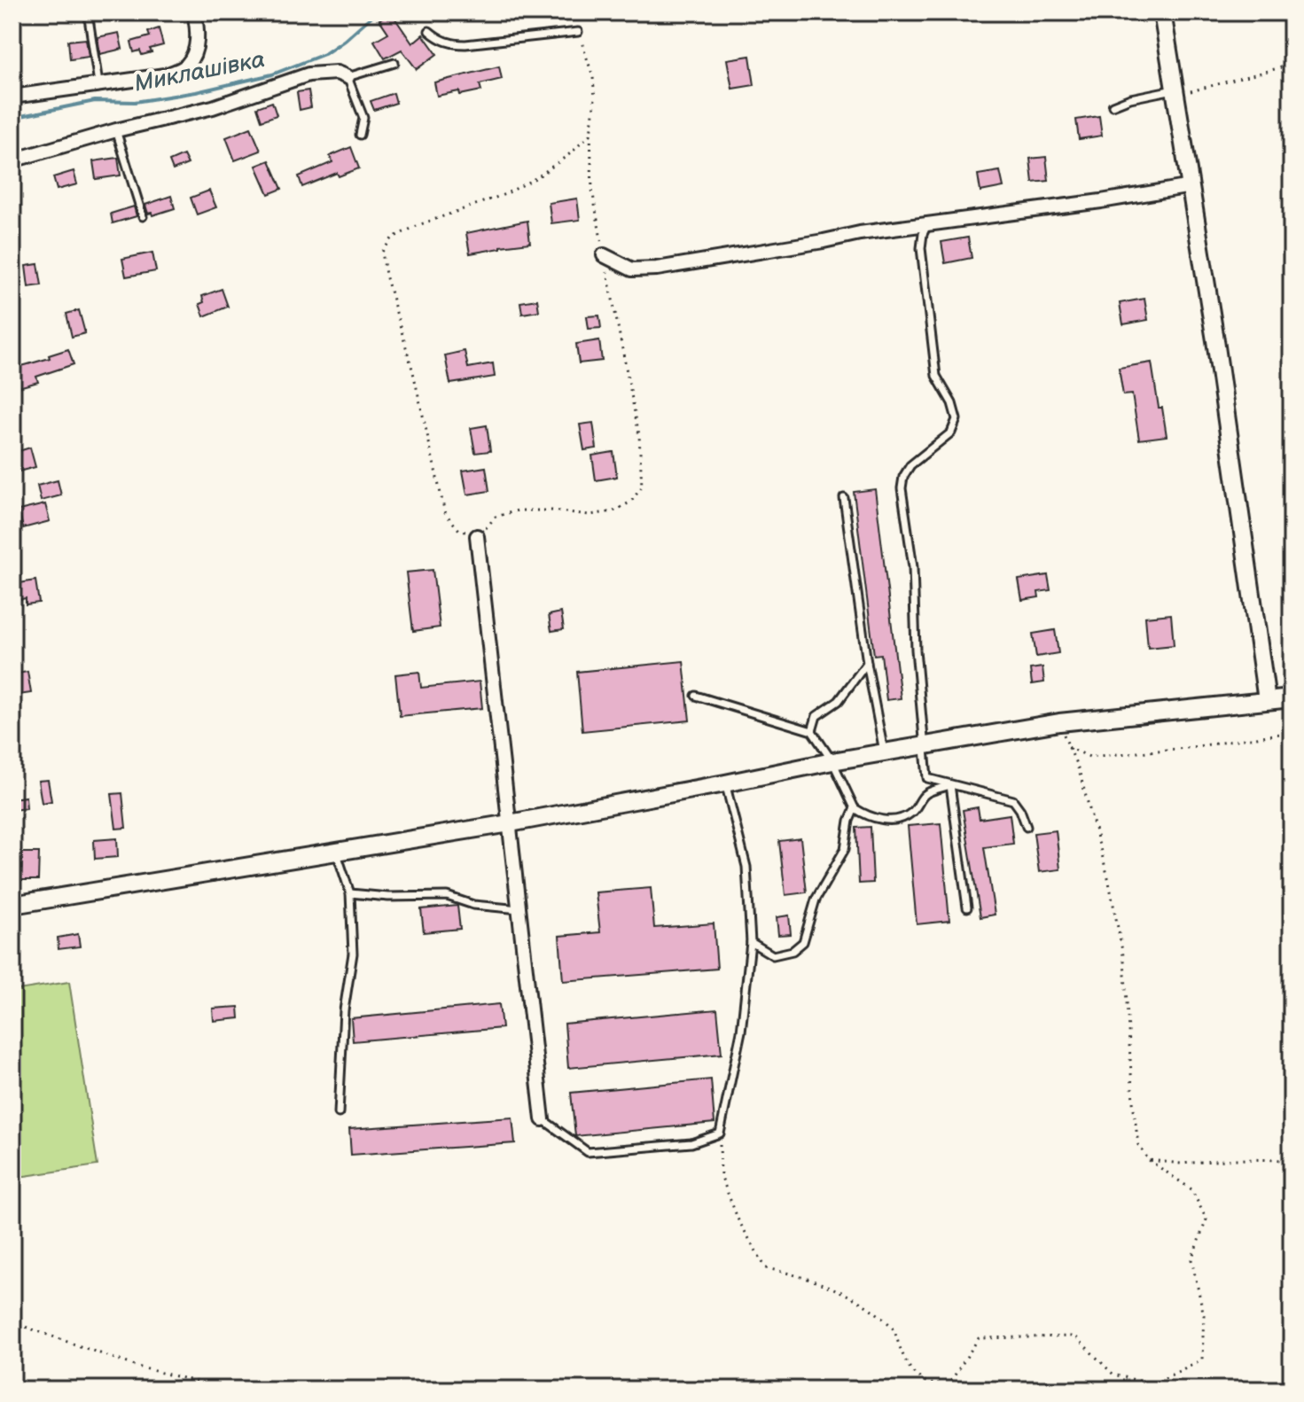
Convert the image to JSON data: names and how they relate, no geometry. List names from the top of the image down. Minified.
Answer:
{"water":["Миклашівка"]}
